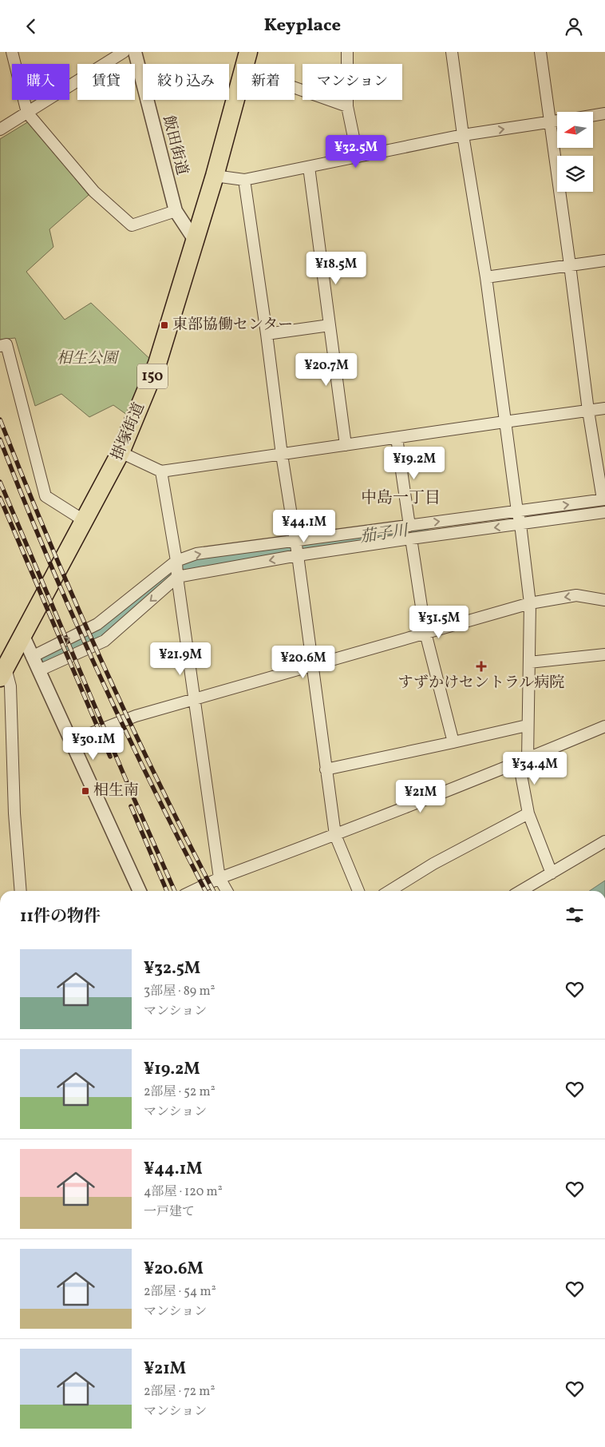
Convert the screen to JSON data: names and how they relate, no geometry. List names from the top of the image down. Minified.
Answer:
{"streets":{"highway":["150","掛塚街道"],"street":["飯田街道"]},"crossings":[["飯田街道","掛塚街道"]],"districts":["中島一丁目"],"water":["茄子川"],"parks":["相生公園"],"places":{"transit":["東部協働センター","相生南"],"health":["すずかけセントラル病院"]},"north":"left","page":{"header":"Keyplace","chip":["購入","賃貸","絞り込み","新着","マンション"],"price":["¥32.5M","¥18.5M","¥20.7M","¥19.2M","¥44.1M","¥31.5M","¥21.9M","¥20.6M","¥30.1M","¥34.4M","¥21M"],"heading":"11件の物件","list":[{"name":"¥32.5M","note":"3部屋 · 89 m² · マンション"},{"name":"¥19.2M","note":"2部屋 · 52 m² · マンション"},{"name":"¥44.1M","note":"4部屋 · 120 m² · 一戸建て"},{"name":"¥20.6M","note":"2部屋 · 54 m² · マンション"},{"name":"¥21M","note":"2部屋 · 72 m² · マンション"}]}}
